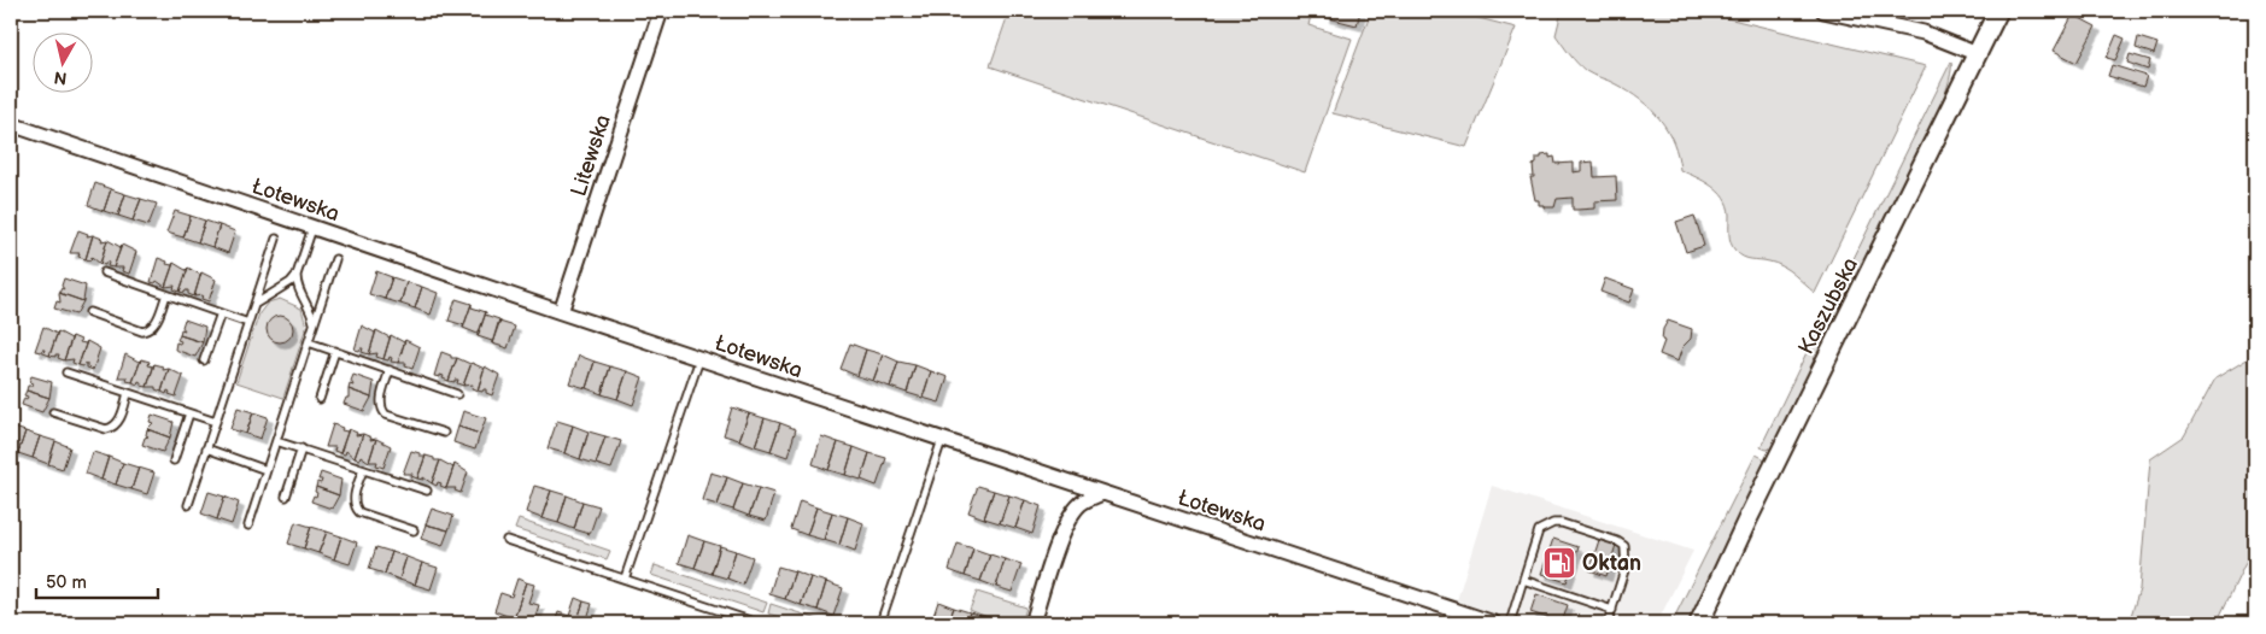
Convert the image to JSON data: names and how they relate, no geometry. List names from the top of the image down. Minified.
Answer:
{"streets":{"main road":["Kaszubska"],"street":["Litewska","Łotewska"]},"crossings":[["Litewska","Łotewska"]],"places":{"fuel station":["Oktan"]},"scale_bar":"50 m","north":"bottom"}
